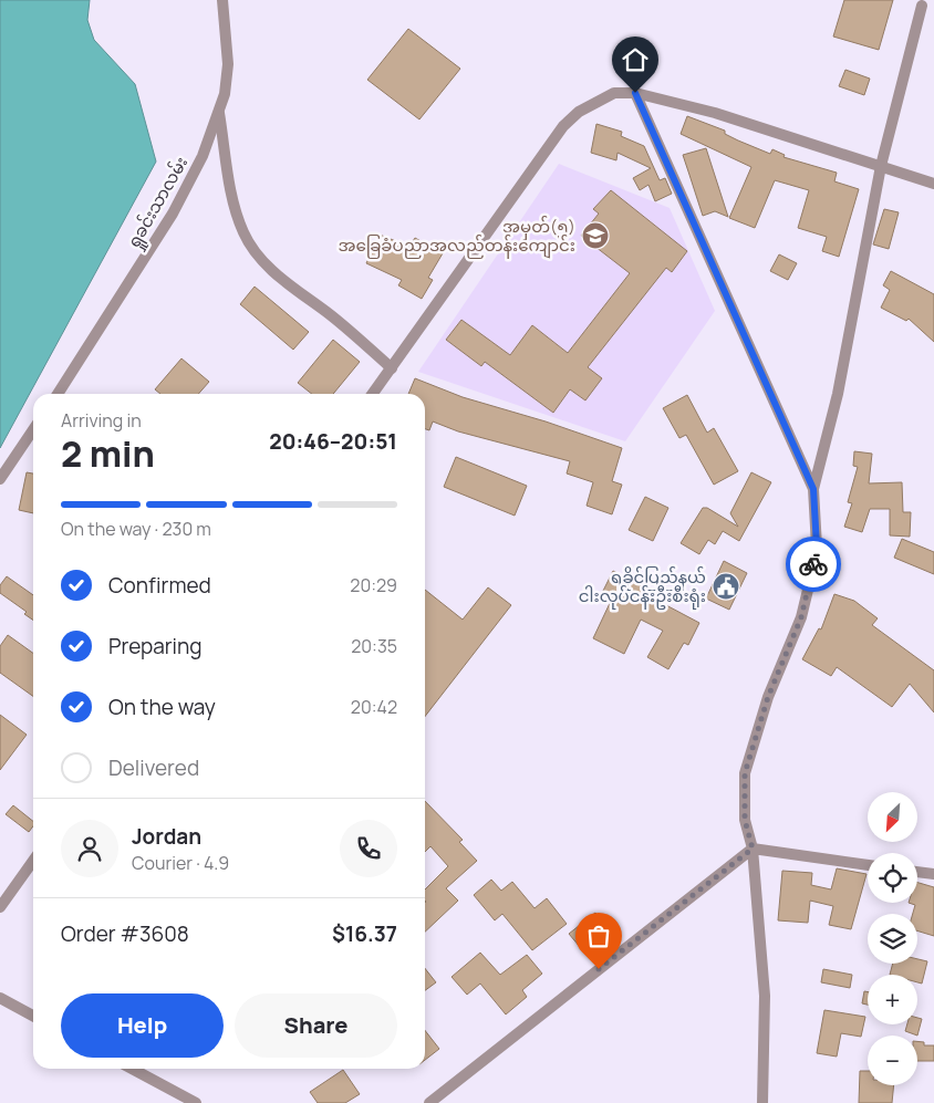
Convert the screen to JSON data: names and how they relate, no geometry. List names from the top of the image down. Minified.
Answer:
{"streets":{"street":["ရှုခင်းသာလမ်း"]},"places":{"school or university":["အမှတ်(၅) အခြေခံပညာအလည်တန်းကျောင်း"],"public building":["ရခိုင်ပြည်နယ် ငါးလုပ်ငန်းဦးစီးရုံး"]},"north":"bottom left","page":{"heading":["2 min","Arriving in","20:46–20:51"],"panel":["Jordan","Courier · 4.9","Order #3608","$16.37"],"bar":"On the way · 230 m","list":[["Confirmed","20:29"],["Preparing","20:35"],["On the way","20:42"],"Delivered"],"map_buttons":["+","−"],"buttons":["Help","Share"]}}
